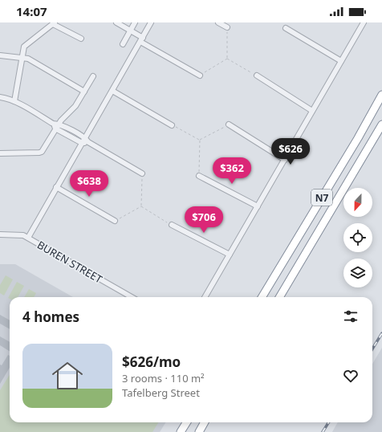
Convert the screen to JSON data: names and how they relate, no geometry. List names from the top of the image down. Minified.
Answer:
{"streets":{"highway":["N7"],"street":["BUREN STREET"]},"north":"bottom","page":{"status":"14:07","price":["$626","$362","$638","$706"],"heading":"4 homes","list":[{"name":"$626/mo","note":"3 rooms · 110 m² · Tafelberg Street"}]}}
